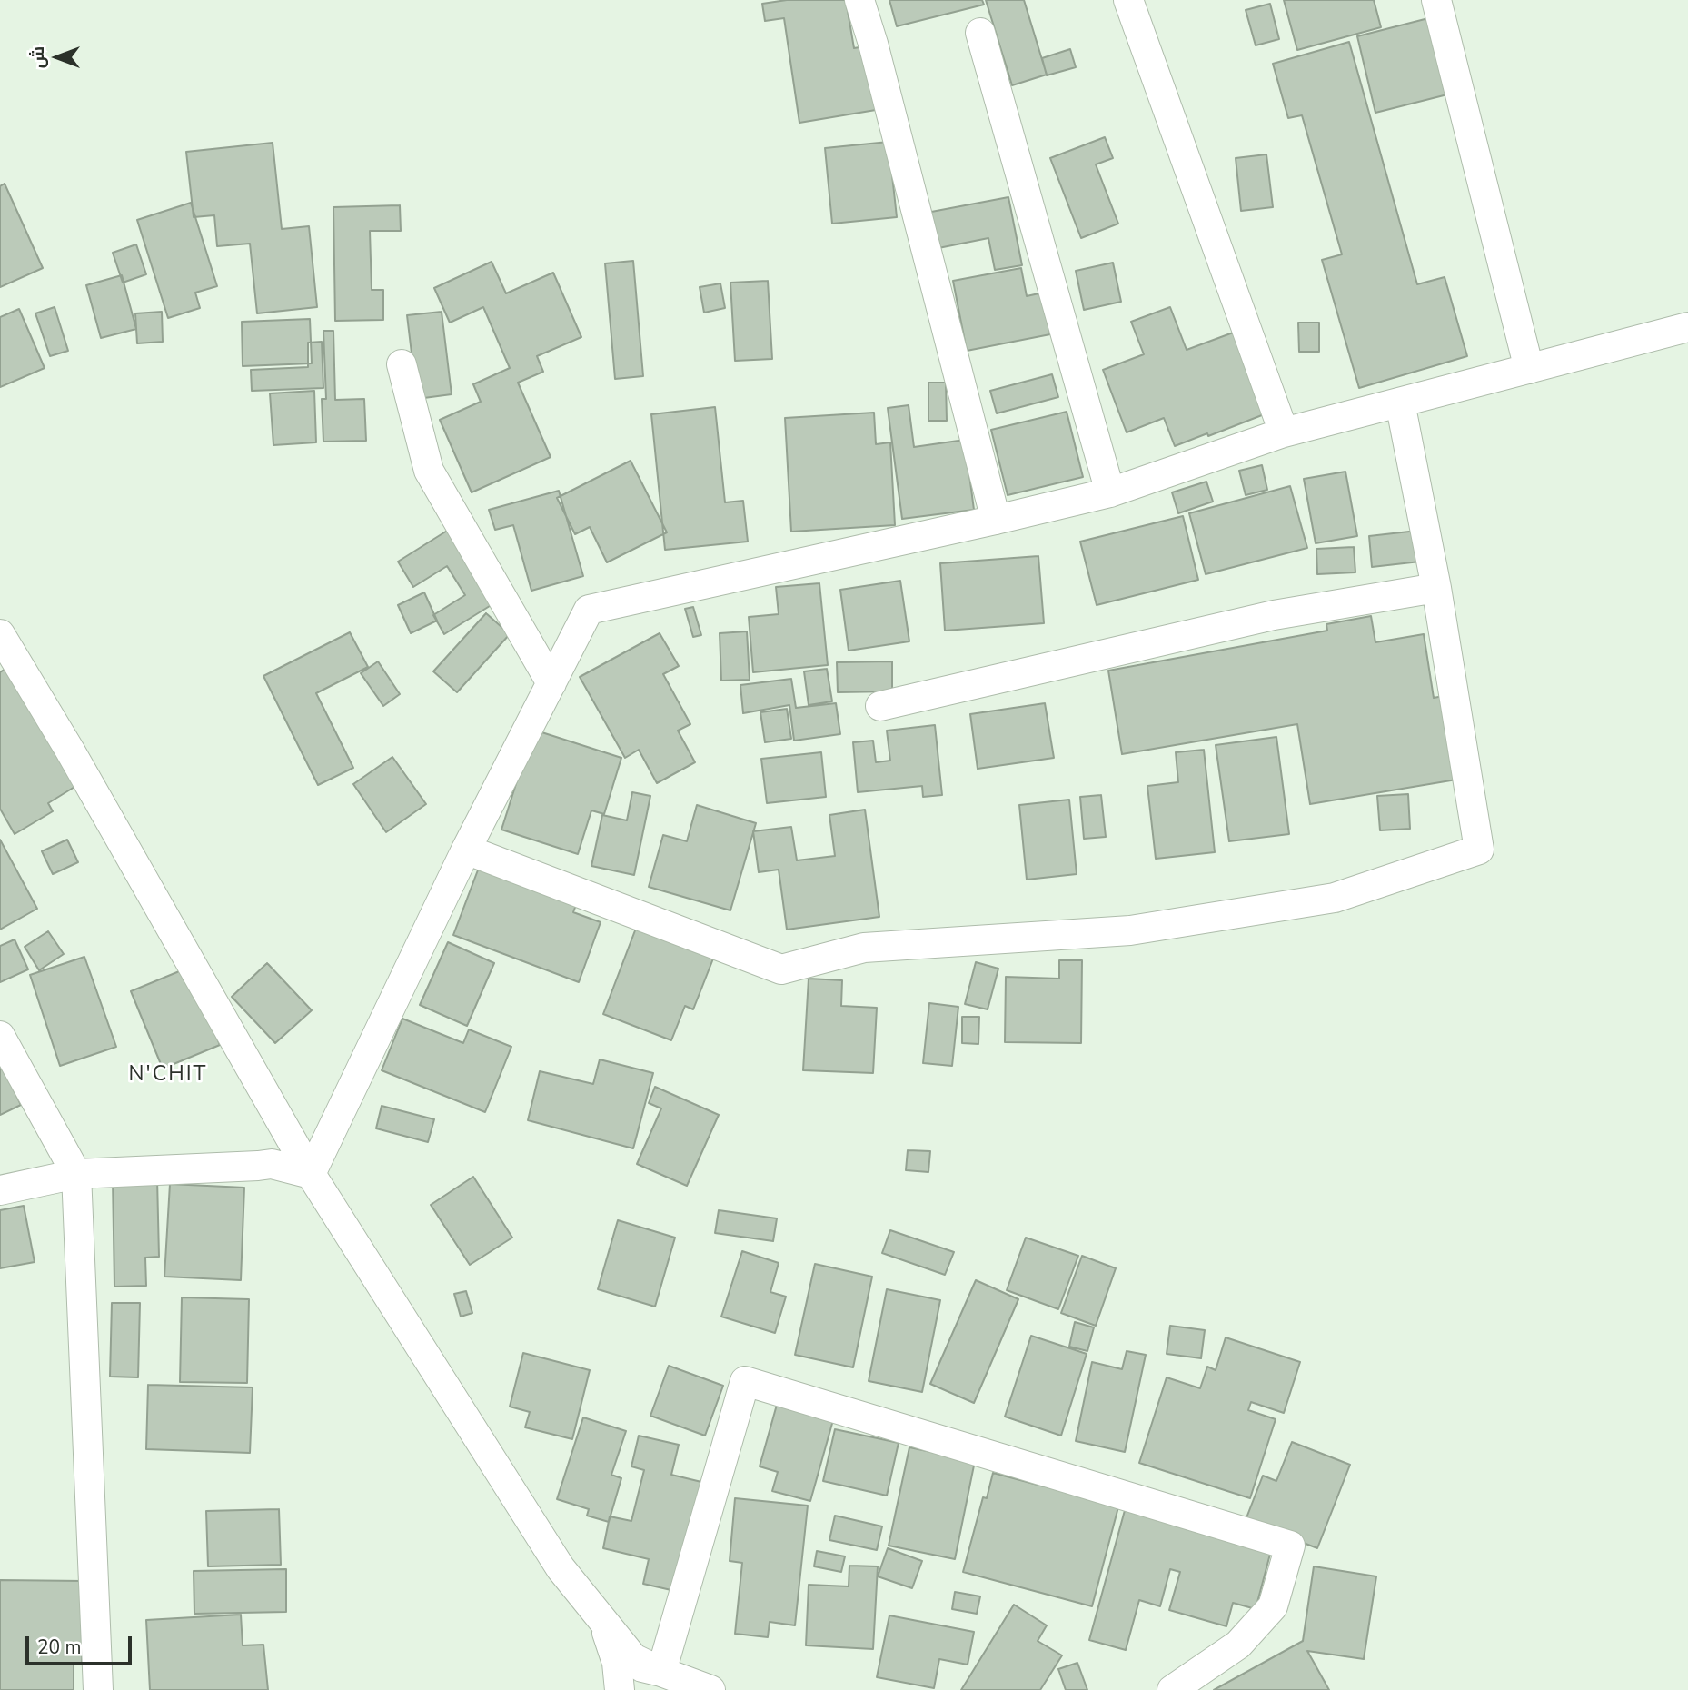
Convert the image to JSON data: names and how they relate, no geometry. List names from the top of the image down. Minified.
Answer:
{"districts":["N'CHIT"],"scale_bar":"20 m","north":"left"}
